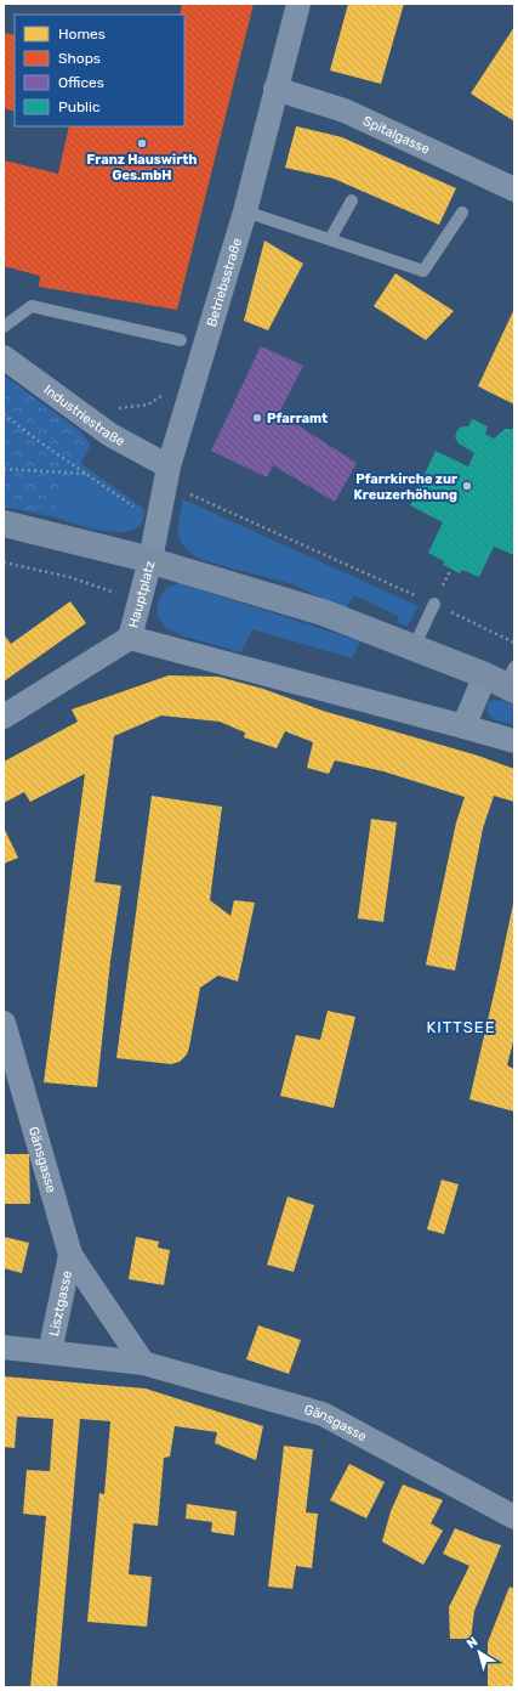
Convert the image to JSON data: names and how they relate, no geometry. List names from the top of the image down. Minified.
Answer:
{"streets":{"street":["Spitalgasse","Betriebsstraße","Industriestraße","Hauptplatz","Gänsgasse","Lisztgasse"]},"crossings":[["Spitalgasse","Betriebsstraße"],["Betriebsstraße","Industriestraße"],["Betriebsstraße","Hauptplatz"],["Gänsgasse","Lisztgasse"]],"districts":["KITTSEE"],"places":["Franz Hauswirth Ges.mbH","Pfarramt","Pfarrkirche zur Kreuzerhöhung"],"legend":["Homes","Shops","Offices","Public"],"north":"top left"}
